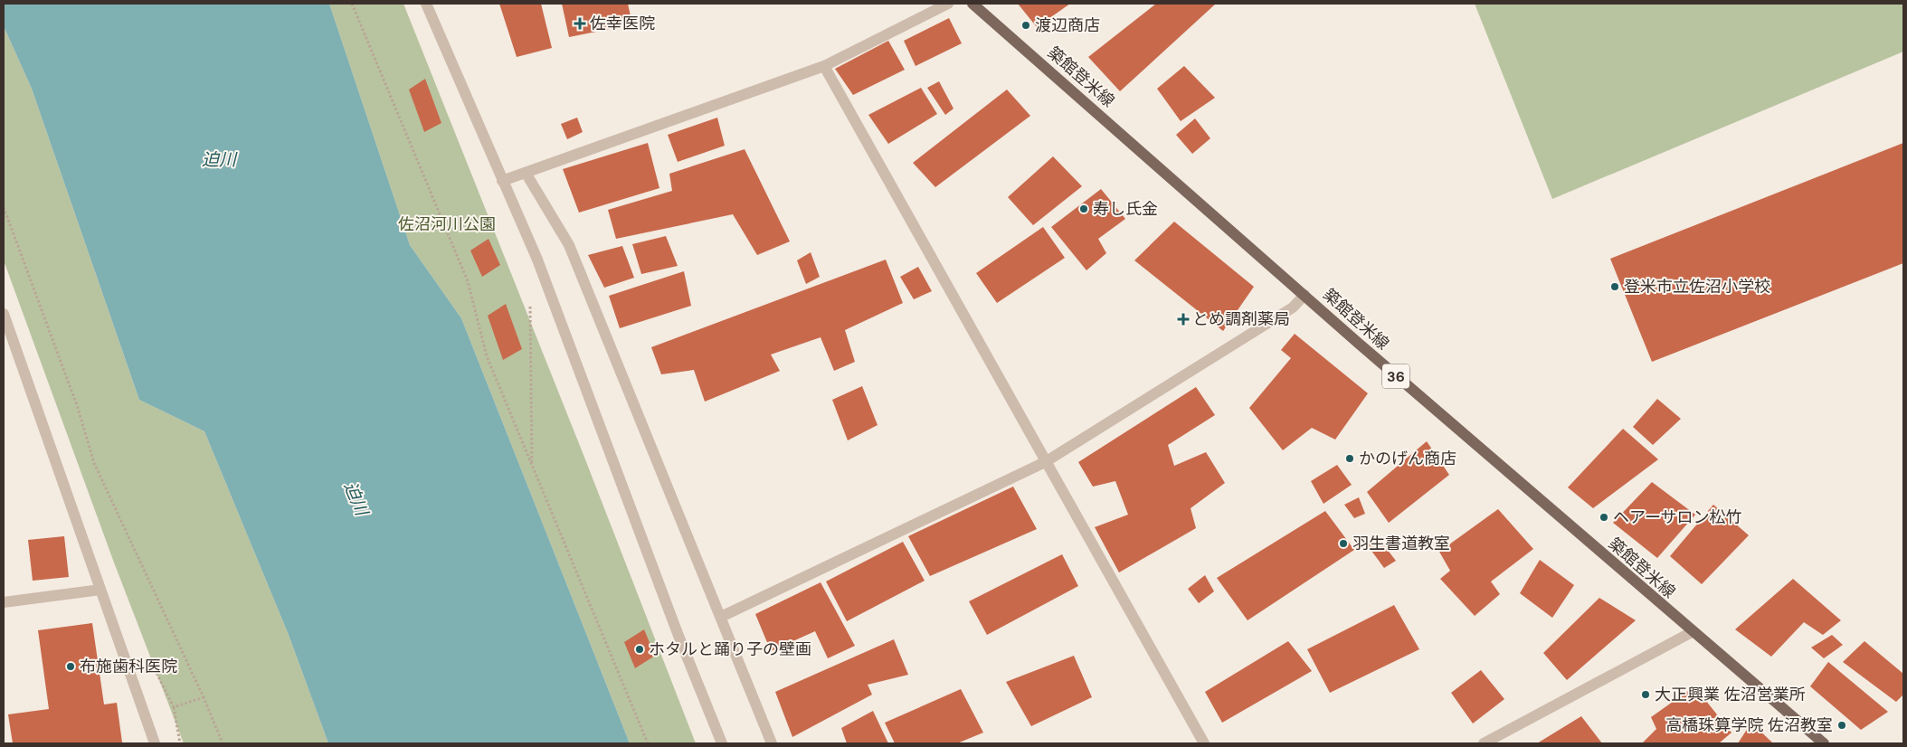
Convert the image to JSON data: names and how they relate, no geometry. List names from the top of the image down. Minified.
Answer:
{"streets":{"main road":["築館登米線","36"]},"water":["迫川"],"parks":["佐沼河川公園"],"places":{"health":["佐幸医院","とめ調剤薬局"],"other":["渡辺商店","寿し氏金","登米市立佐沼小学校","かのげん商店","ヘアーサロン松竹","羽生書道教室","ホタルと踊り子の壁画","布施歯科医院","大正興業 佐沼営業所","高橋珠算学院 佐沼教室"]}}
